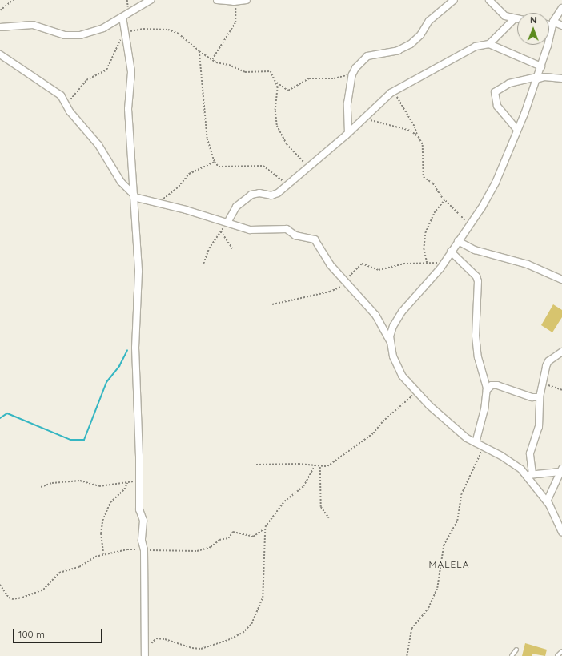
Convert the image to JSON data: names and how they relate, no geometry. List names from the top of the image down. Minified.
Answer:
{"districts":["MALELA"],"scale_bar":"100 m","north":"top"}
